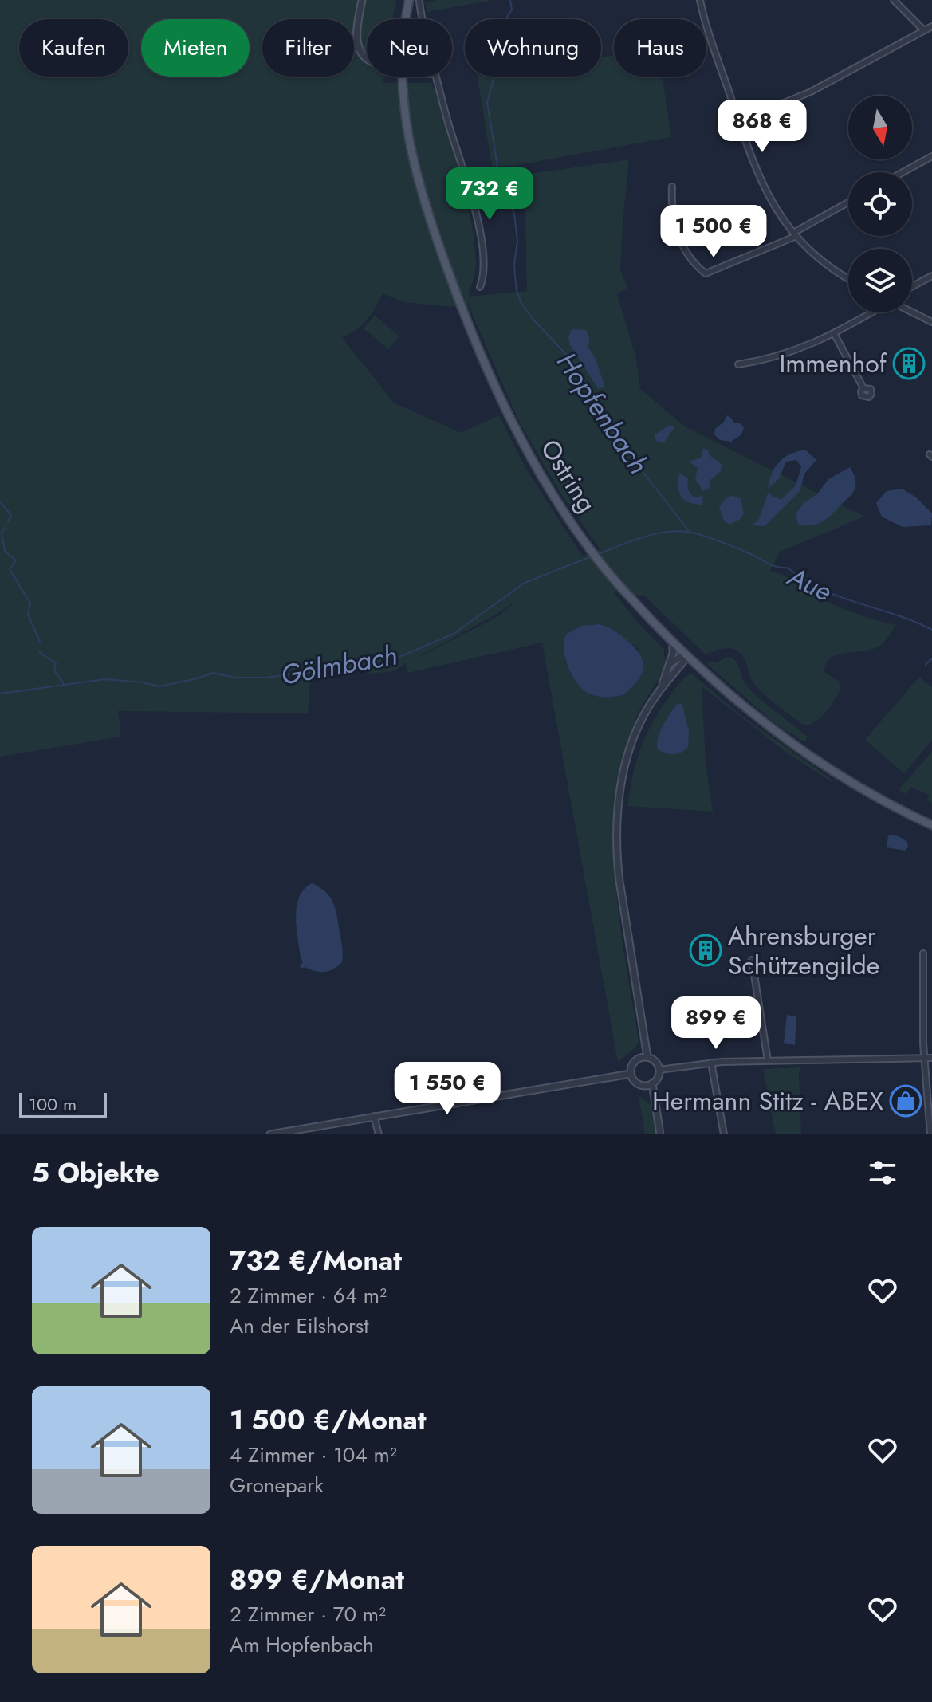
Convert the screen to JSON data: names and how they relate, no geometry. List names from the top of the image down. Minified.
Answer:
{"streets":{"main road":["Ostring"]},"water":["Hopfenbach","Aue","Gölmbach"],"places":{"building":["Immenhof","Ahrensburger Schützengilde"],"shop":["Hermann Stitz - ABEX"]},"scale_bar":"100 m","north":"bottom","page":{"chip":["Kaufen","Mieten","Filter","Neu","Wohnung","Haus"],"price":["868 €","732 €","1 500 €","899 €","1 550 €"],"scale":"100 m","heading":"5 Objekte","list":[{"name":"732 €/Monat","note":"2 Zimmer · 64 m² · An der Eilshorst"},{"name":"1 500 €/Monat","note":"4 Zimmer · 104 m² · Gronepark"},{"name":"899 €/Monat","note":"2 Zimmer · 70 m² · Am Hopfenbach"}]}}
